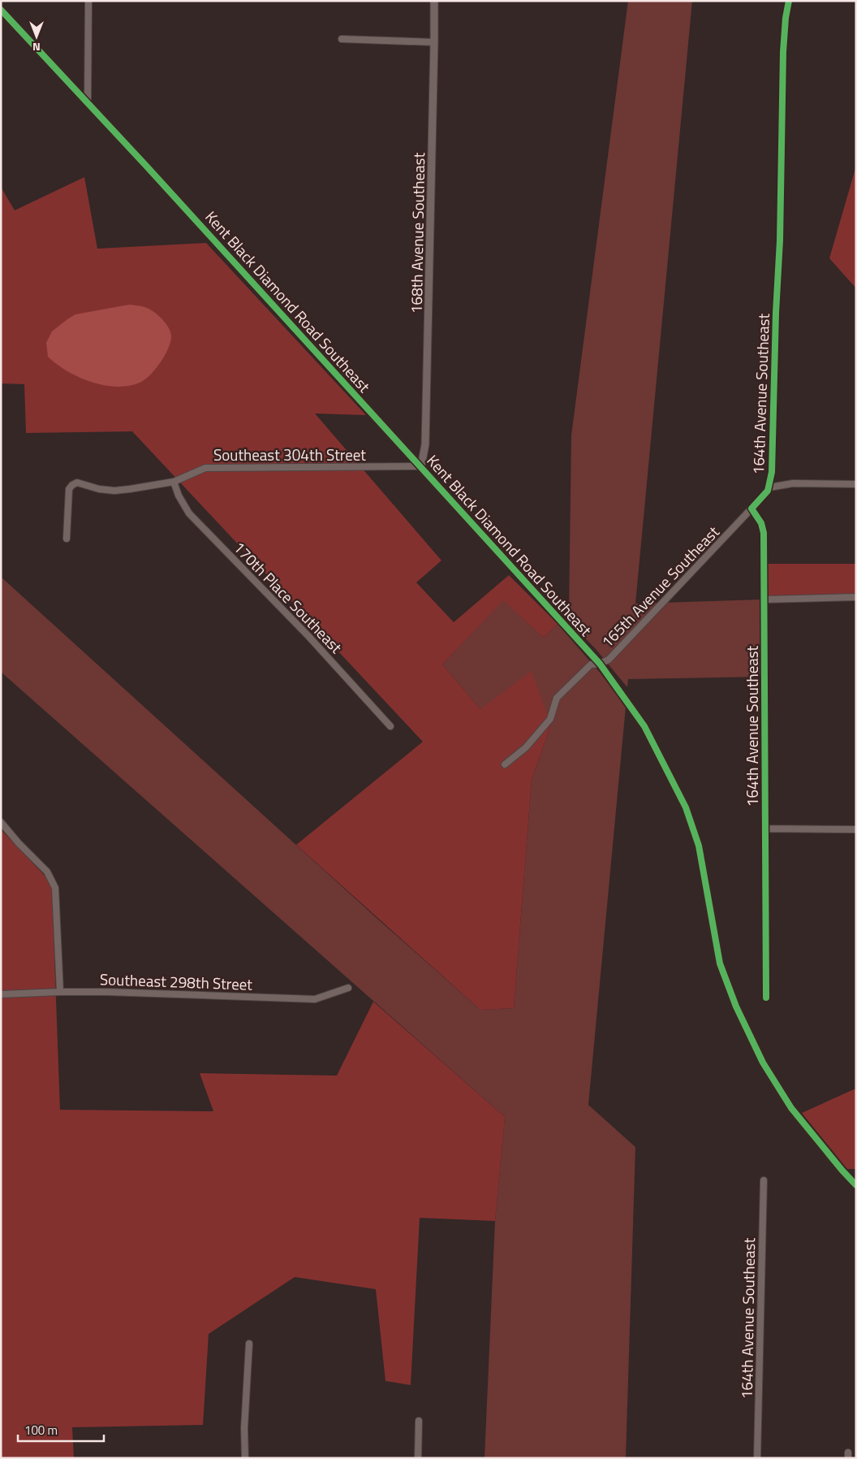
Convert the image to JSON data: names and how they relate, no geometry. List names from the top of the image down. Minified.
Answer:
{"streets":{"street":["168th Avenue Southeast","Kent Black Diamond Road Southeast","164th Avenue Southeast","Southeast 304th Street","165th Avenue Southeast","170th Place Southeast","Southeast 298th Street"]},"crossings":[["168th Avenue Southeast","Kent Black Diamond Road Southeast"],["168th Avenue Southeast","Southeast 304th Street"],["Kent Black Diamond Road Southeast","Southeast 304th Street"],["Kent Black Diamond Road Southeast","165th Avenue Southeast"],["164th Avenue Southeast","165th Avenue Southeast"],["Southeast 304th Street","170th Place Southeast"]],"scale_bar":"100 m","north":"bottom"}
